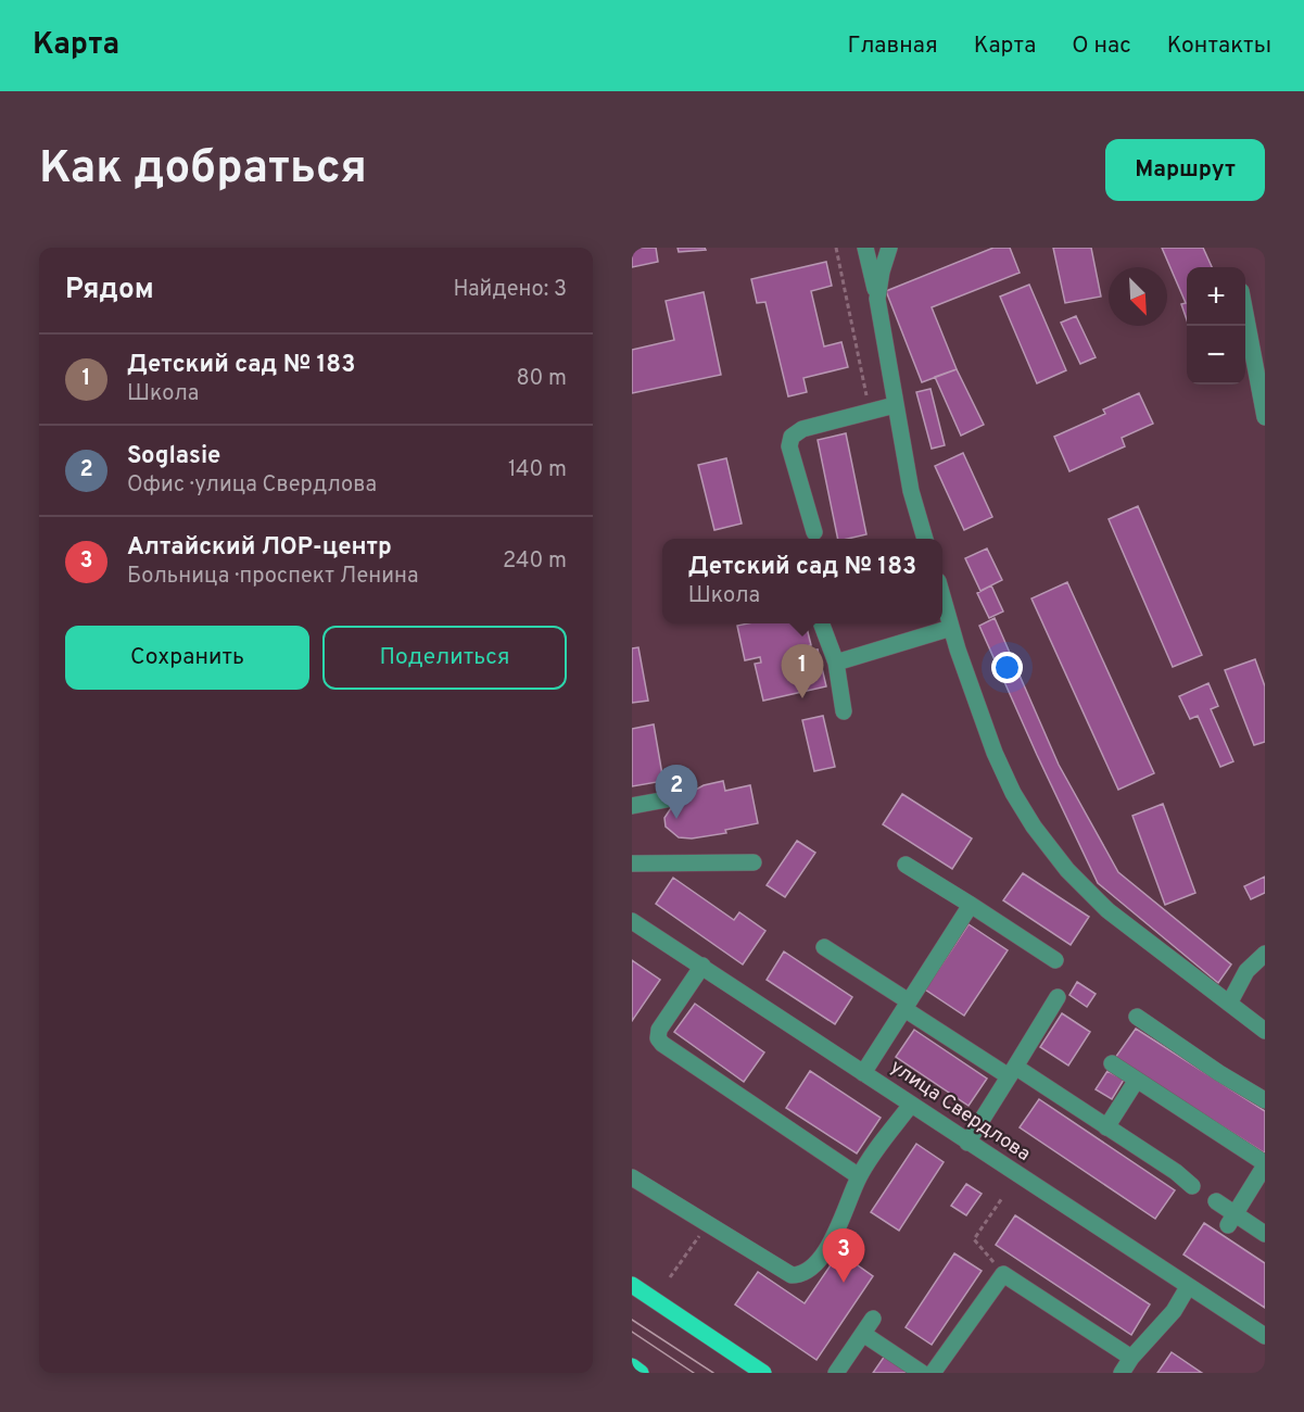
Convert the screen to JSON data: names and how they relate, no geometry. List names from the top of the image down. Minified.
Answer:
{"streets":{"street":["улица Свердлова"]},"north":"bottom right","page":{"header":"Карта","nav":["Главная","Карта","О нас","Контакты"],"buttons":["Маршрут",["Сохранить","Поделиться"]],"title":"Как добраться","heading":["Рядом","Найдено: 3"],"map_buttons":["+","−"],"list":[{"mark":"1","name":"Детский сад № 183","note":"Школа","value":"80 m"},{"mark":"2","name":"Soglasie","note":"Офис · улица Свердлова","value":"140 m"},{"mark":"3","name":"Алтайский ЛОР-центр","note":"Больница · проспект Ленина","value":"240 m"}],"popup":["Детский сад № 183","Школа"],"pins":["1","2","3"]}}
